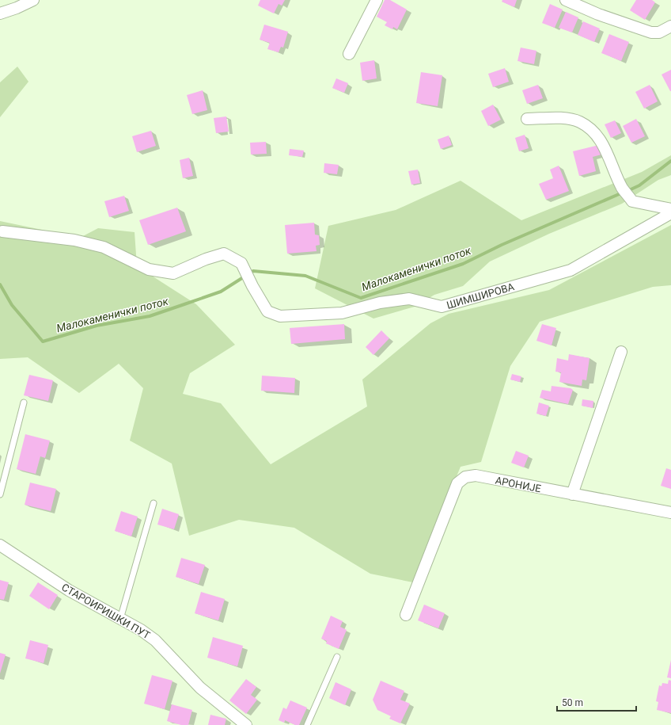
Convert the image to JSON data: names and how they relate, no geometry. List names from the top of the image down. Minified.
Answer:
{"streets":{"street":["ШИМШИРОВА","АРОНИЈЕ","СТАРОИРИШКИ ПУТ"]},"water":["Малокаменички поток"],"scale_bar":"50 m"}
